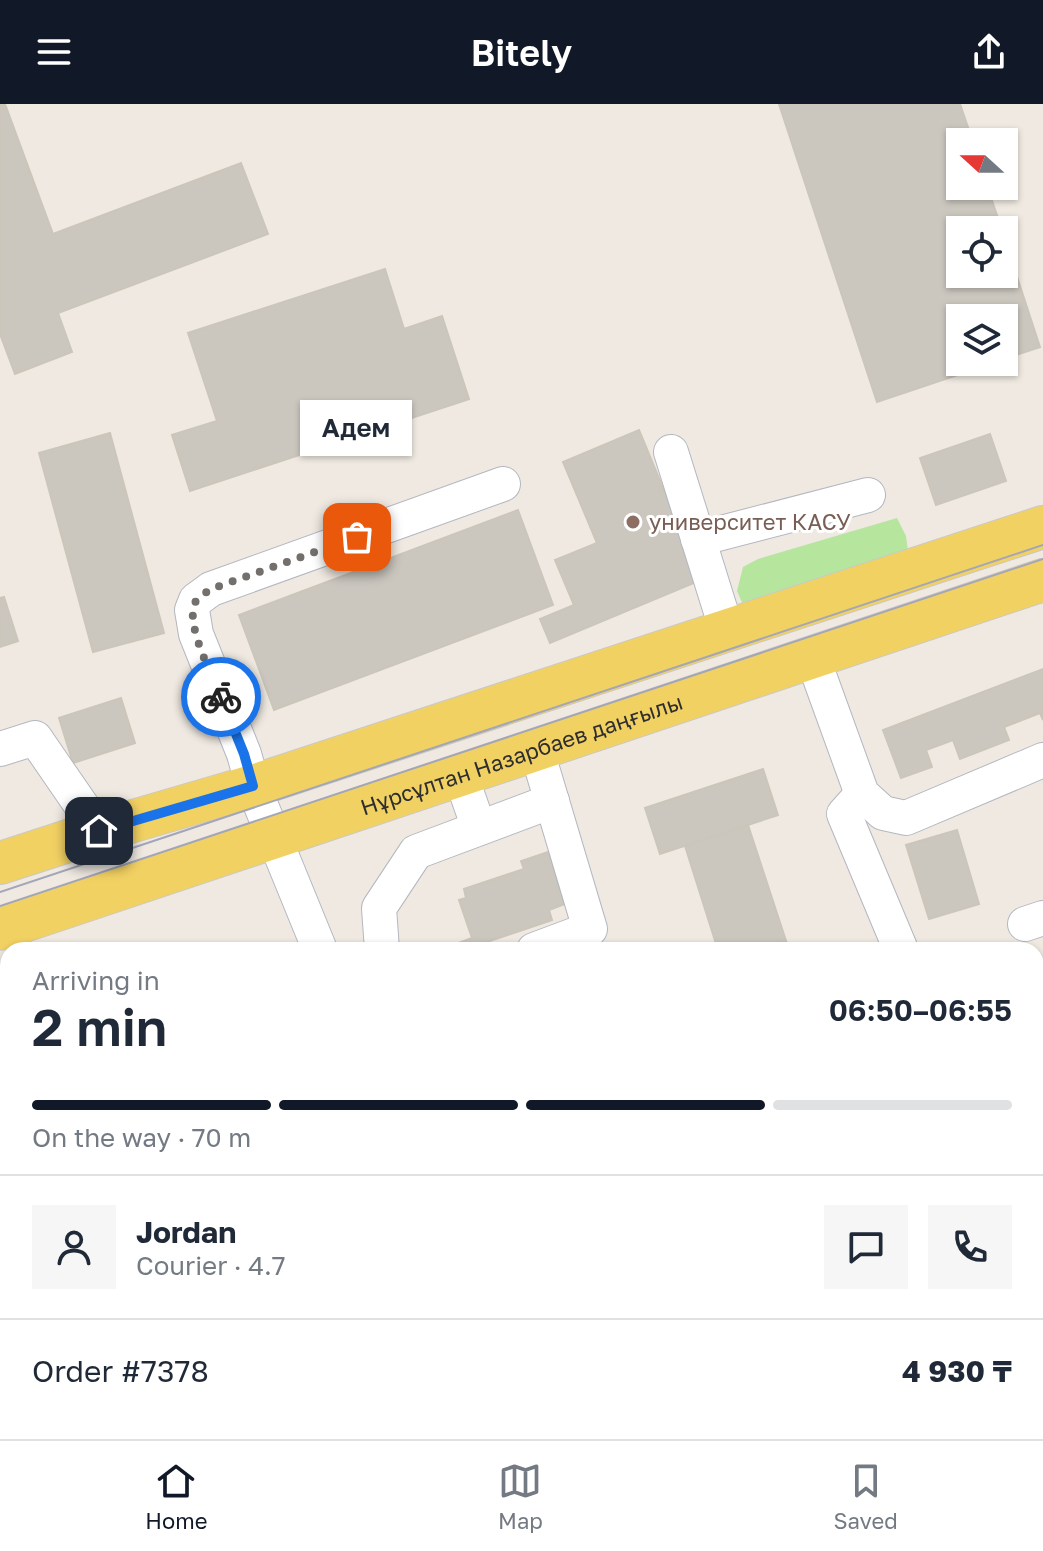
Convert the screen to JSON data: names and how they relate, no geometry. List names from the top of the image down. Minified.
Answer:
{"streets":{"main road":["Нұрсұлтан Назарбаев даңғылы"]},"places":["университет КАСУ","Адем"],"north":"left","page":{"header":"Bitely","bubble":"Адем","heading":["2 min","Arriving in","06:50–06:55"],"panel":["Jordan","Courier · 4.7","Order #7378","4 930 ₸"],"bar":"On the way · 70 m","tabs":["Home","Map","Saved"]}}
